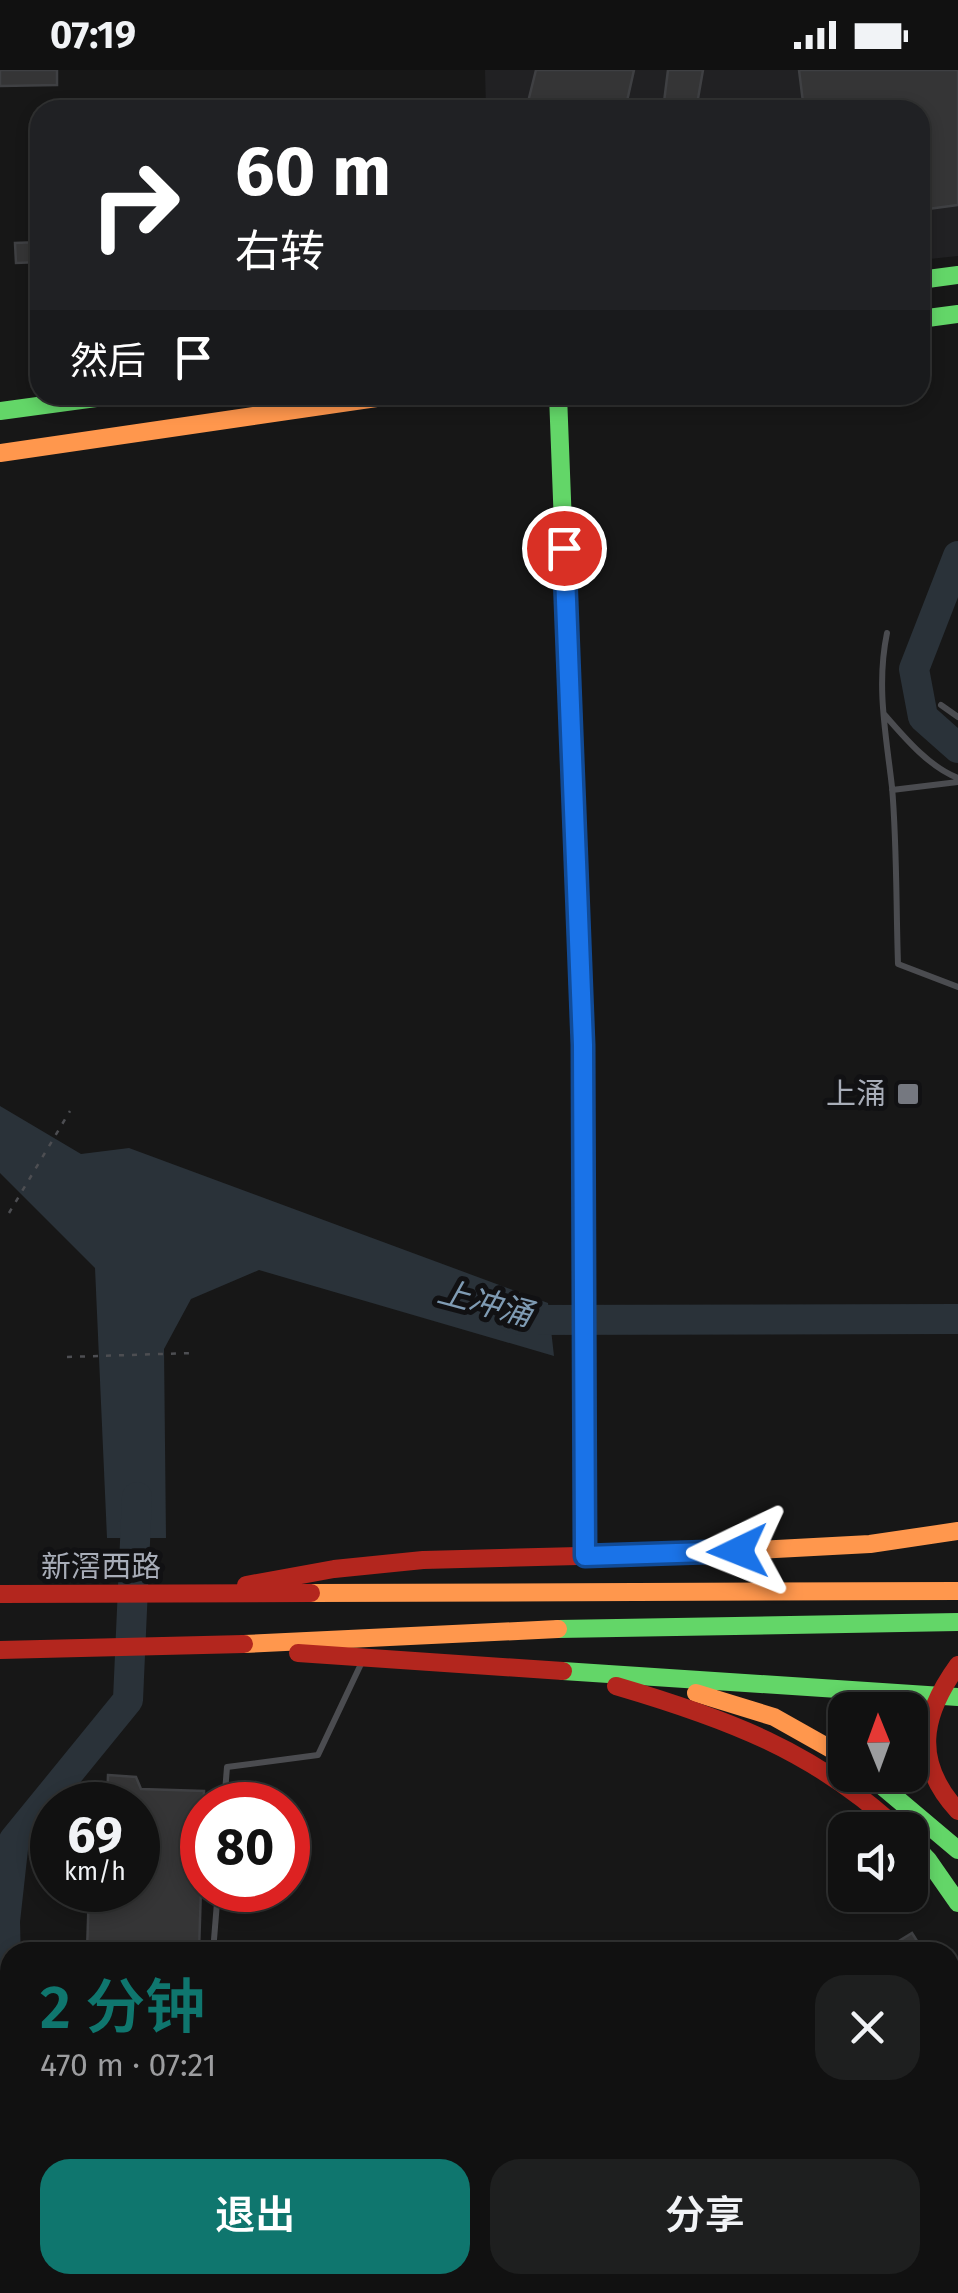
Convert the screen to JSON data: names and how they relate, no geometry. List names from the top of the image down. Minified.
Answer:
{"streets":{"main road":["新滘西路"]},"water":["上冲涌"],"places":{"transit":["上涌"]},"north":"top","page":{"status":"07:19","turn":["60 m","右转"],"then":"然后","speed":"69 km/h","limit":"80","heading":["2 分钟","470 m · 07:21"],"buttons":["退出","分享"]}}
